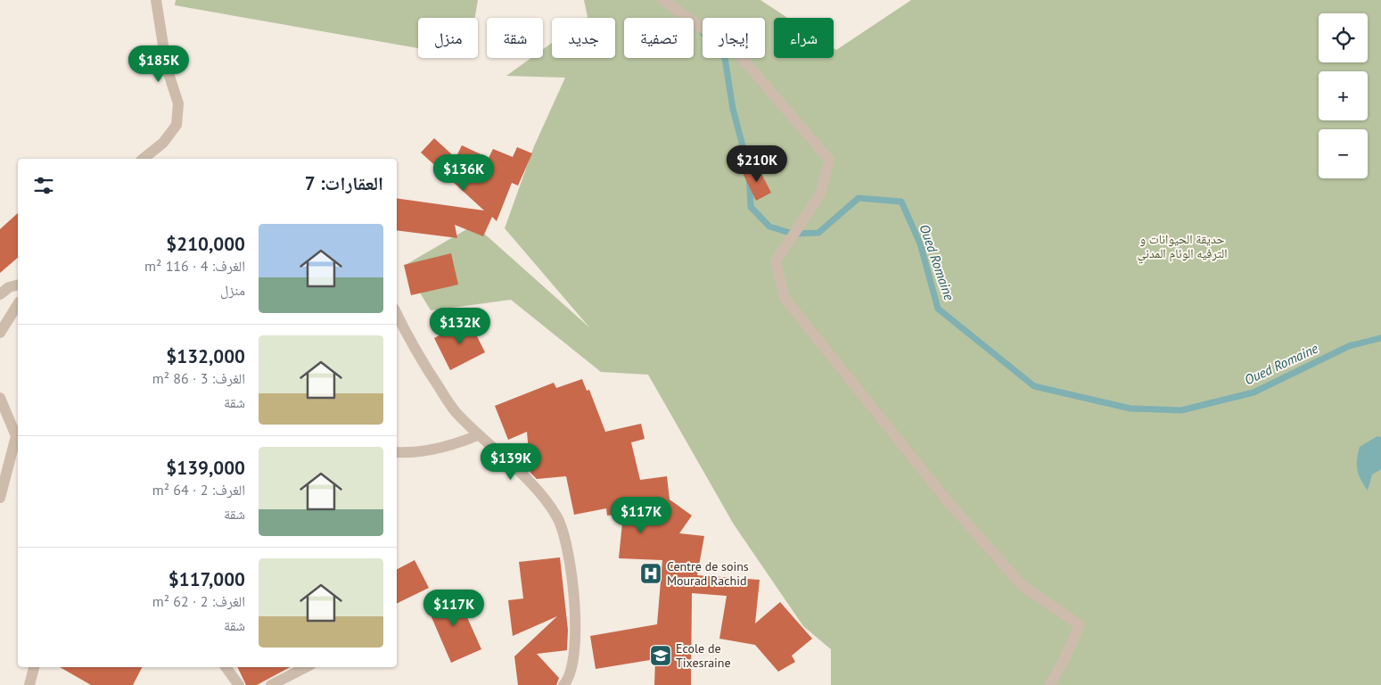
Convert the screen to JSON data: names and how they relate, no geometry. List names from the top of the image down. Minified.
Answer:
{"water":["Oued Romaine"],"parks":["حديقة الحيوانات و الترفيه الوئام المدني"],"places":{"hospital":["Centre de soins Mourad Rachid"],"school or university":["Ecole de Tixesraine"]},"page":{"map_buttons":["+","−"],"chip":["شراء","إيجار","تصفية","جديد","شقة","منزل"],"price":["$185K","$210K","$136K","$132K","$139K","$117K","$117K"],"heading":"العقارات: 7","list":[{"name":"$210,000","note":"الغرف: 4 · 116 m² · منزل"},{"name":"$132,000","note":"الغرف: 3 · 86 m² · شقة"},{"name":"$139,000","note":"الغرف: 2 · 64 m² · شقة"},{"name":"$117,000","note":"الغرف: 2 · 62 m² · شقة"}]}}
